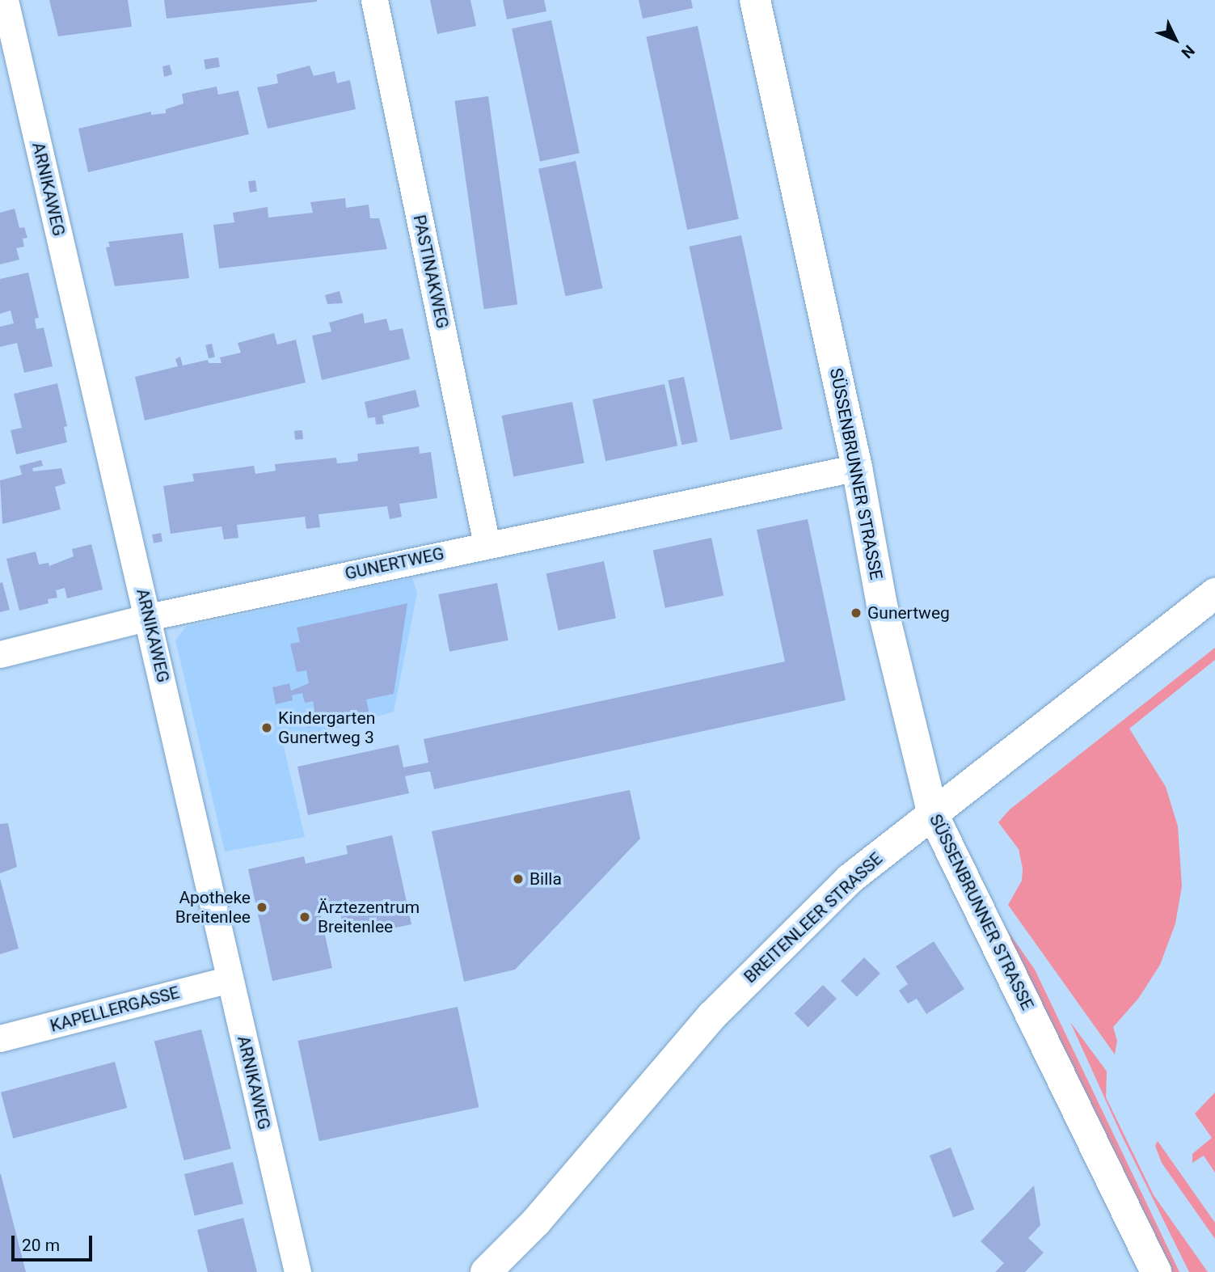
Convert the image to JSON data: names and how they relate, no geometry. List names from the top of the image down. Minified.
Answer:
{"streets":{"street":["ARNIKAWEG","PASTINAKWEG","SÜSSENBRUNNER STRASSE","GUNERTWEG","BREITENLEER STRASSE","KAPELLERGASSE"]},"crossings":[["ARNIKAWEG","GUNERTWEG"],["ARNIKAWEG","KAPELLERGASSE"],["PASTINAKWEG","GUNERTWEG"],["SÜSSENBRUNNER STRASSE","GUNERTWEG"],["SÜSSENBRUNNER STRASSE","BREITENLEER STRASSE"]],"places":["Gunertweg","Kindergarten Gunertweg 3","Billa","Apotheke Breitenlee","Ärztezentrum Breitenlee"],"scale_bar":"20 m","north":"bottom right"}
